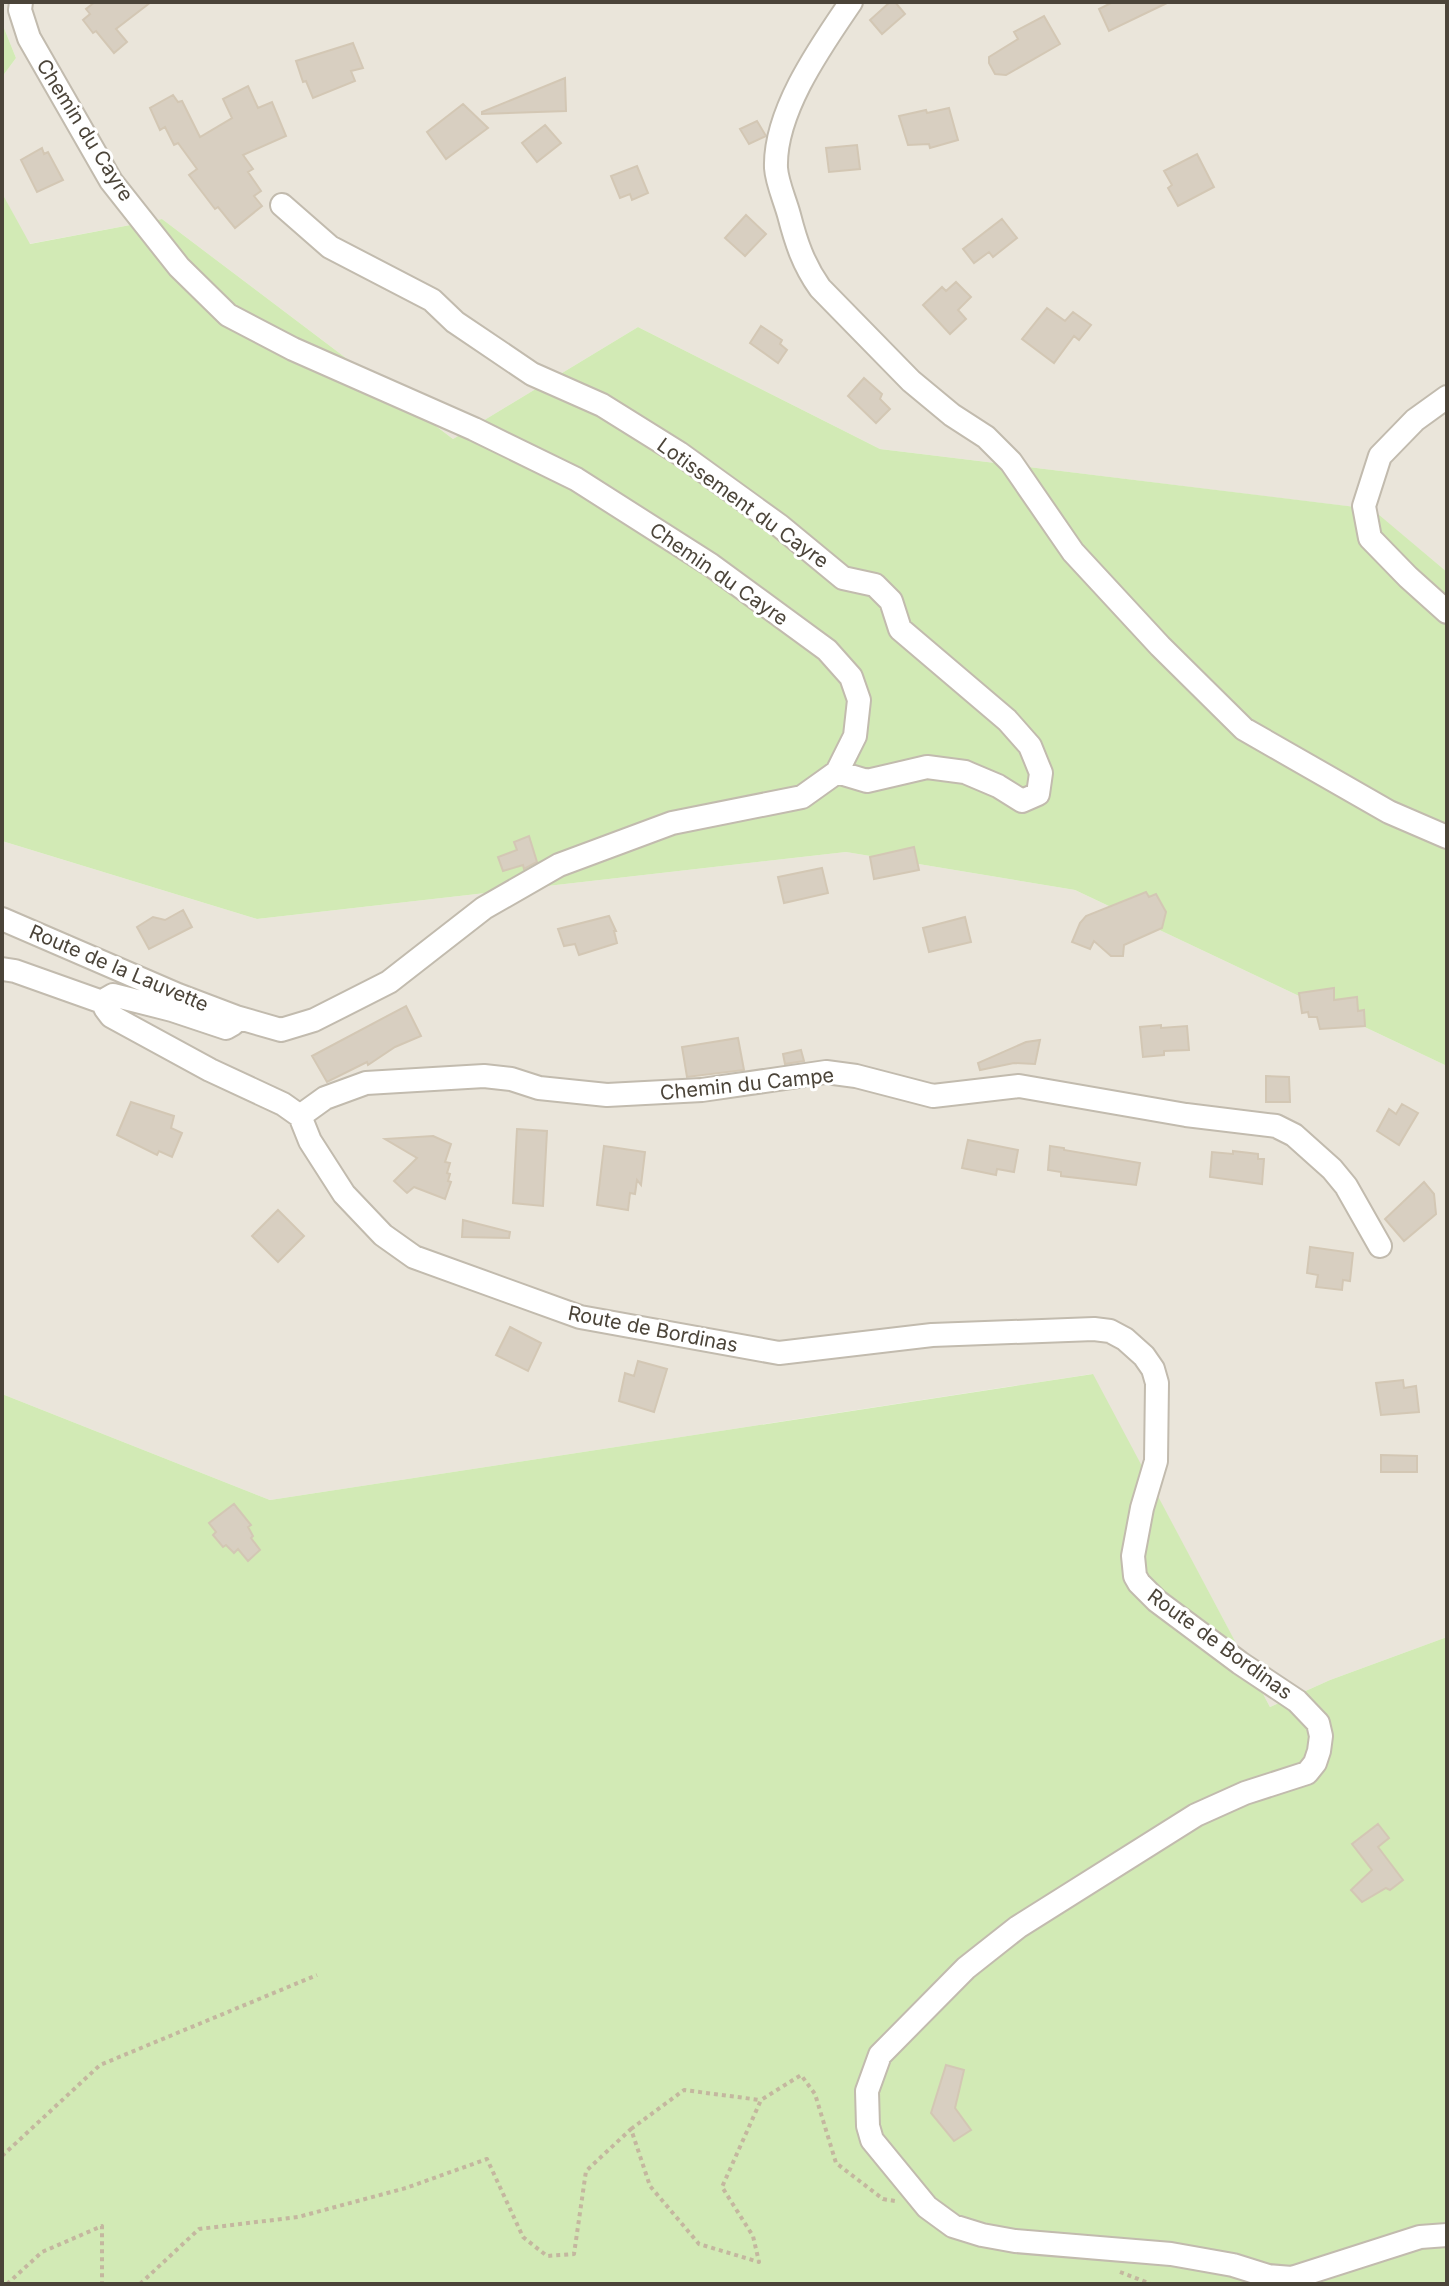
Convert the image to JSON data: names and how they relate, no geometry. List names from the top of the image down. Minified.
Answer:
{"streets":{"street":["Chemin du Cayre","Lotissement du Cayre","Route de la Lauvette","Chemin du Campe","Route de Bordinas"]},"crossings":[["Chemin du Cayre","Lotissement du Cayre"],["Chemin du Cayre","Route de la Lauvette"],["Chemin du Campe","Route de Bordinas"]]}
